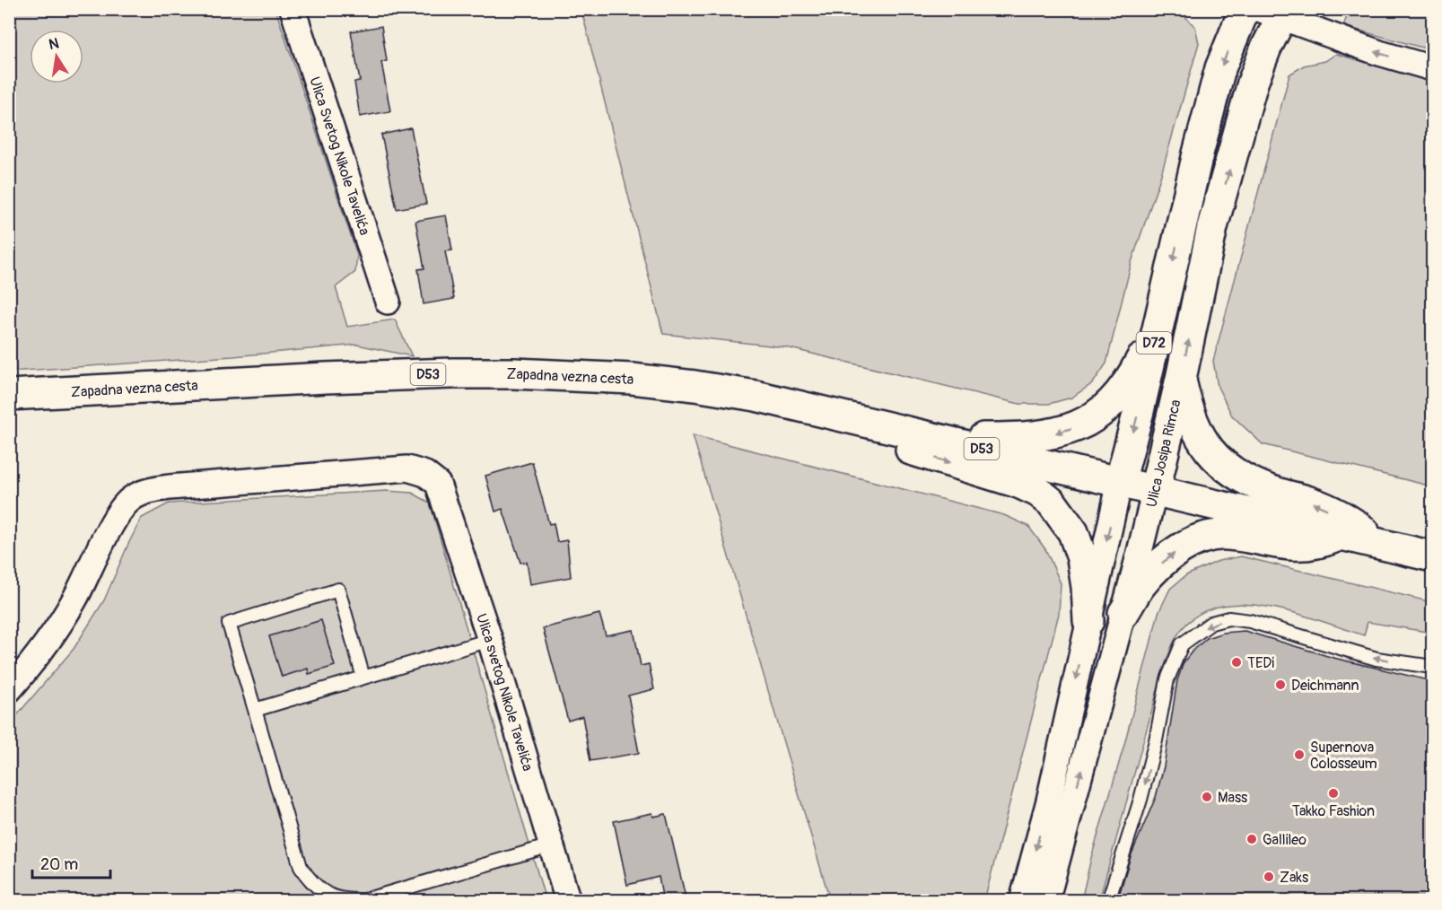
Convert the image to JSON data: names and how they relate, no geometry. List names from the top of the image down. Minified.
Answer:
{"streets":{"main road":["D72","D53","Zapadna vezna cesta","Ulica Josipa Rimca"],"street":["Ulica Svetog Nikole Tavelića","Ulica svetog Nikole Tavelića"]},"crossings":[["D72","D53"],["D72","Zapadna vezna cesta"],["D53","Zapadna vezna cesta"],["D53","Ulica Josipa Rimca"]],"places":["TEDi","Deichmann","Supernova Colosseum","Takko Fashion","Mass","Gallileo","Zaks"],"scale_bar":"20 m","north":"top"}
